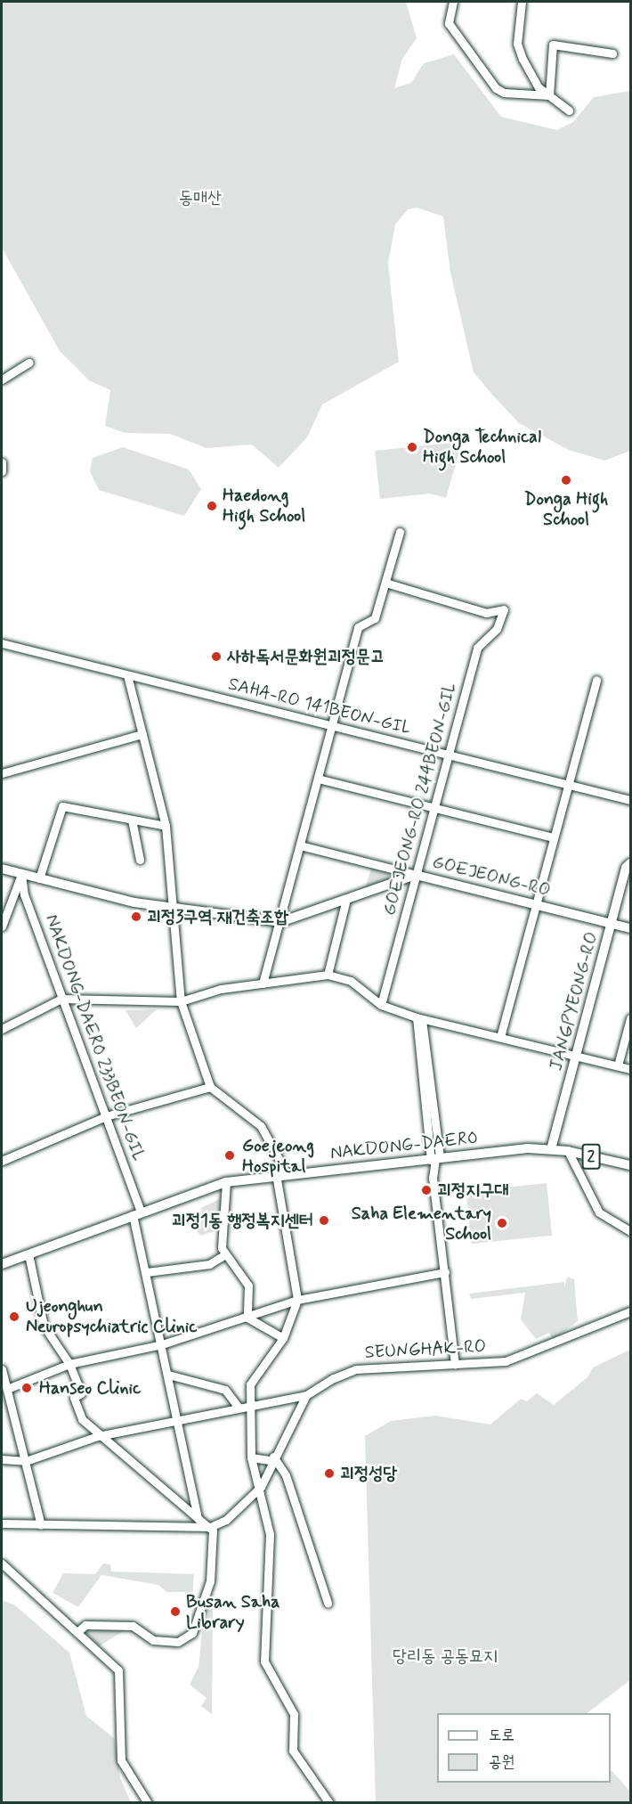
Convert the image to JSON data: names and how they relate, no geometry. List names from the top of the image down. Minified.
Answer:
{"streets":{"main road":["GOEJEONG-RO","JANGPYEONG-RO","NAKDONG-DAERO","2"],"street":["SAHA-RO 141BEON-GIL","GOEJEONG-RO 244BEON-GIL","NAKDONG-DAERO 233BEON-GIL","SEUNGHAK-RO"]},"crossings":[["SAHA-RO 141BEON-GIL","GOEJEONG-RO 244BEON-GIL"],["GOEJEONG-RO 244BEON-GIL","GOEJEONG-RO"],["GOEJEONG-RO","JANGPYEONG-RO"],["GOEJEONG-RO","NAKDONG-DAERO 233BEON-GIL"],["JANGPYEONG-RO","NAKDONG-DAERO"],["NAKDONG-DAERO 233BEON-GIL","NAKDONG-DAERO"],["NAKDONG-DAERO 233BEON-GIL","SEUNGHAK-RO"]],"parks":["동매산","당리동 공동묘지"],"places":["Donga Technical High School","Donga High School","Haedong High School","사하독서문화원괴정문고","괴정3구역 재건축조합","Goejeong Hospital","괴정지구대","괴정1동 행정복지센터","Saha Elementary School","Ujeonghun Neuropsychiatric Clinic","Hanseo Clinic","괴정성당","Busan Saha Library"],"legend":["도로","공원"]}
